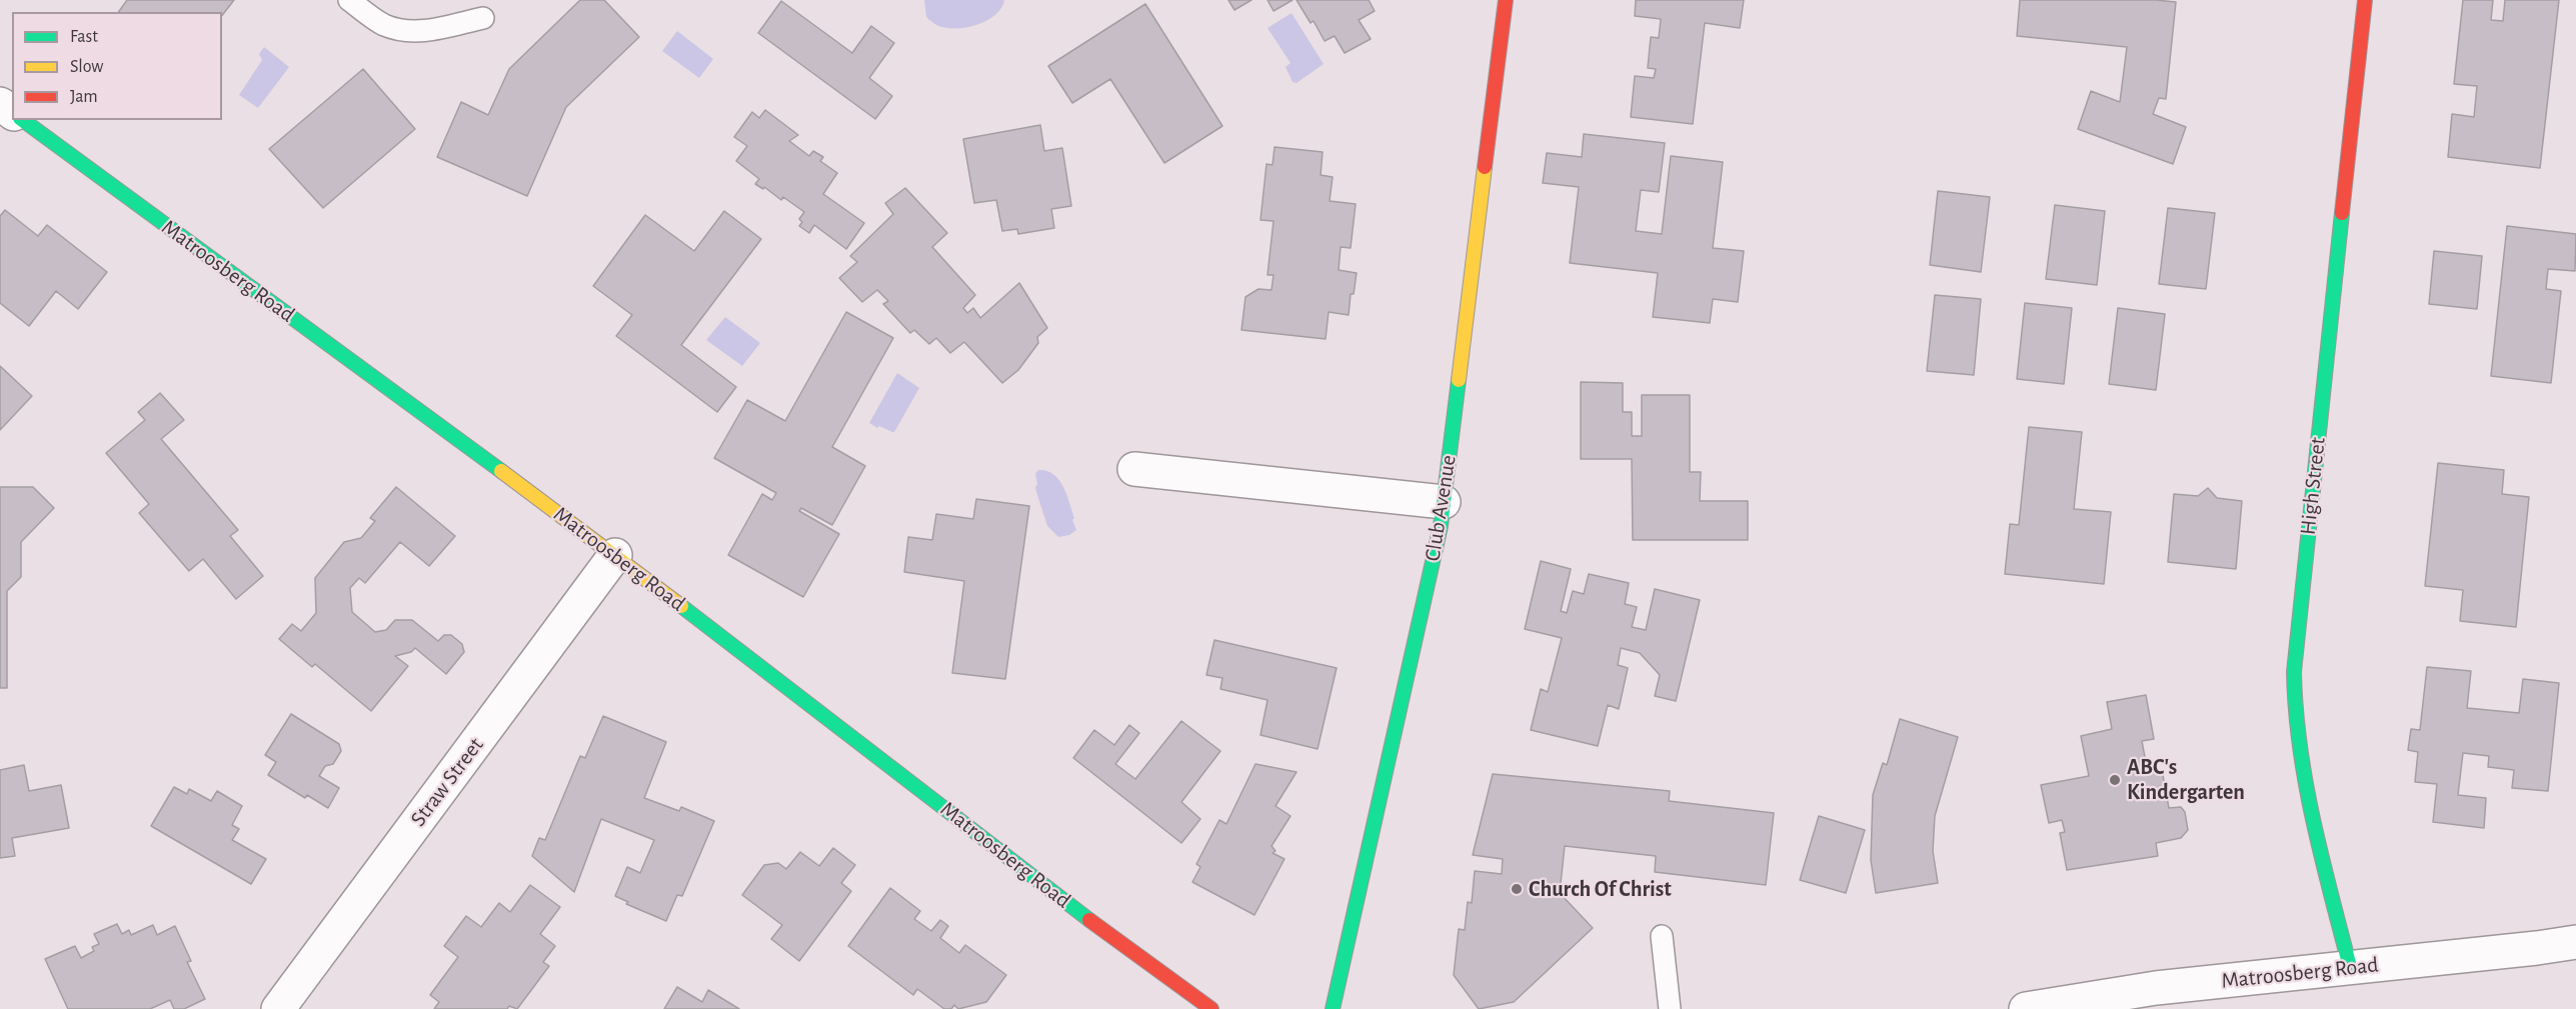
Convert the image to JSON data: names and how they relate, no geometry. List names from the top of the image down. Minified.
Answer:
{"streets":{"street":["Matroosberg Road","High Street","Club Avenue","Straw Street"]},"crossings":[["Matroosberg Road","High Street"],["Matroosberg Road","Straw Street"]],"places":["ABC's Kindergarten","Church Of Christ"],"legend":["Fast","Slow","Jam"]}
